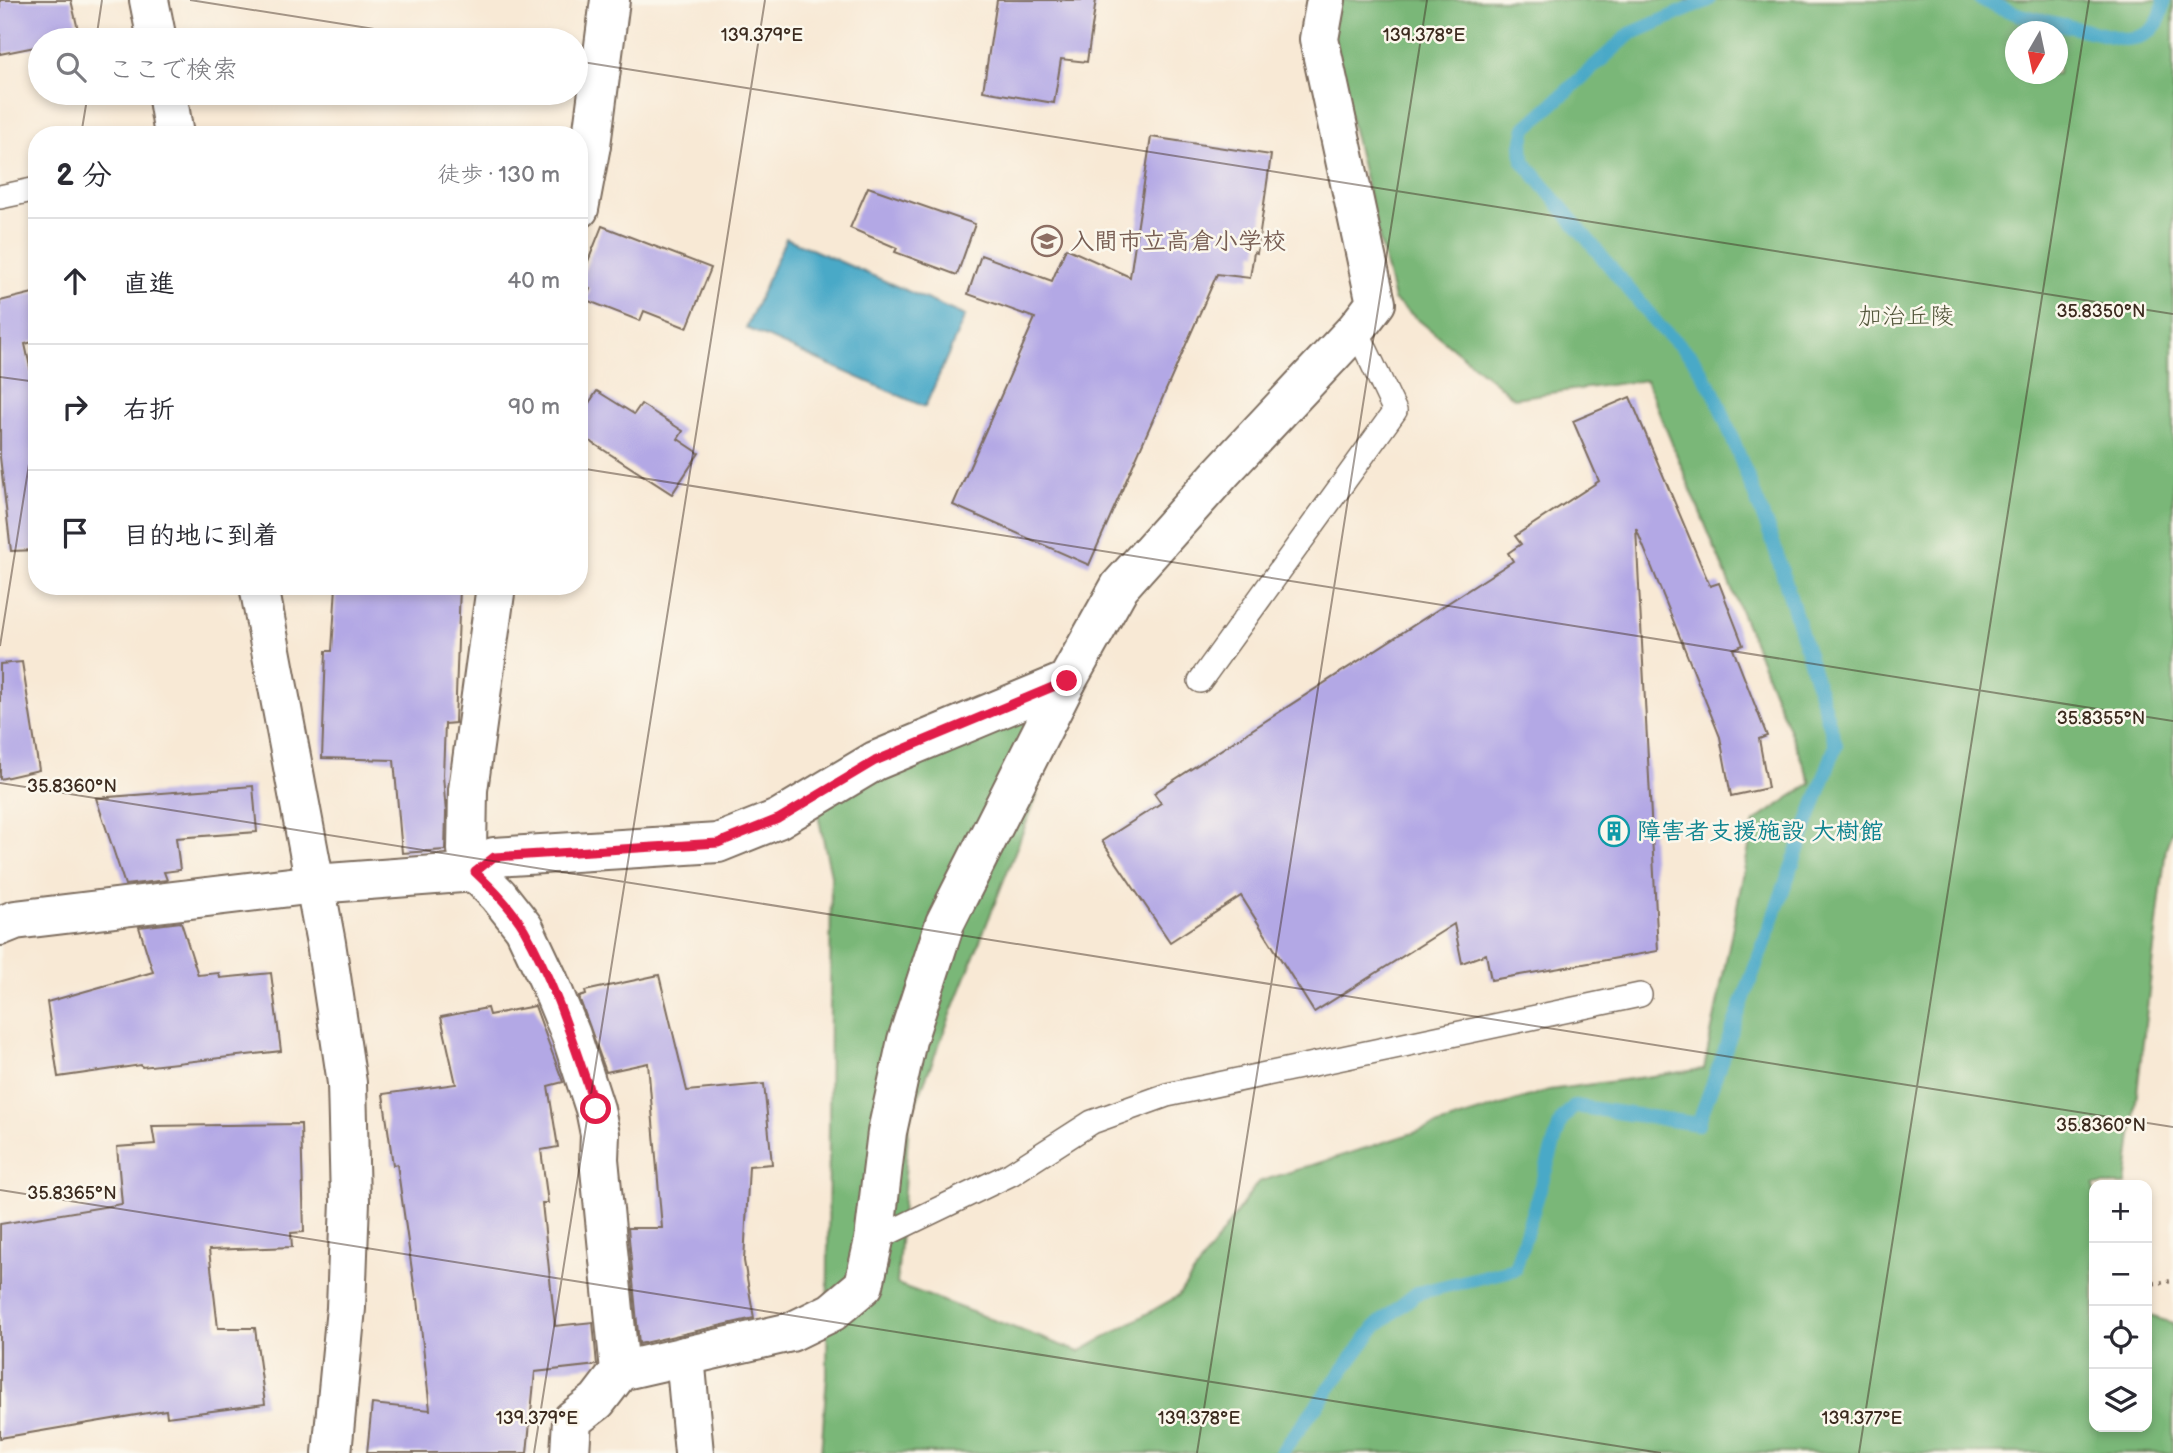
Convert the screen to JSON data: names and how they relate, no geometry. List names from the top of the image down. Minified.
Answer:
{"parks":["加治丘陵"],"places":{"school or university":["入間市立高倉小学校"],"building":["障害者支援施設 大樹館"]},"north":"bottom","page":{"search":"ここで検索","heading":["2 分","徒歩 · 130 m"],"list":[["直進","40 m"],["右折","90 m"],"目的地に到着"],"map_buttons":["+","−"]},"coordinates":["139.379°E","139.378°E","35.8350°N","35.8355°N","35.8360°N","35.8365°N","139.377°E"]}
